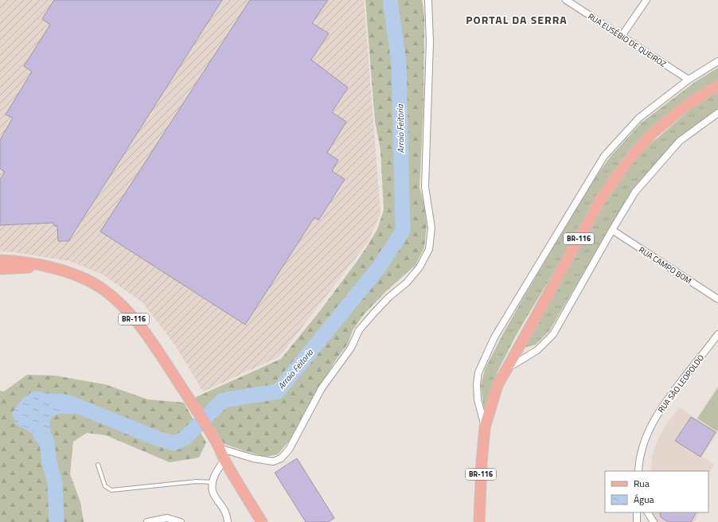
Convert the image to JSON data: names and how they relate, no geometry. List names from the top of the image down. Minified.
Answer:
{"streets":{"main road":["BR-116"],"street":["RUA EUSÉBIO DE QUEIROZ","RUA CAMPO BOM","RUA SÃO LEOPOLDO"]},"districts":["PORTAL DA SERRA"],"water":["Arroio Feitoria"],"legend":["Rua","Água"]}
